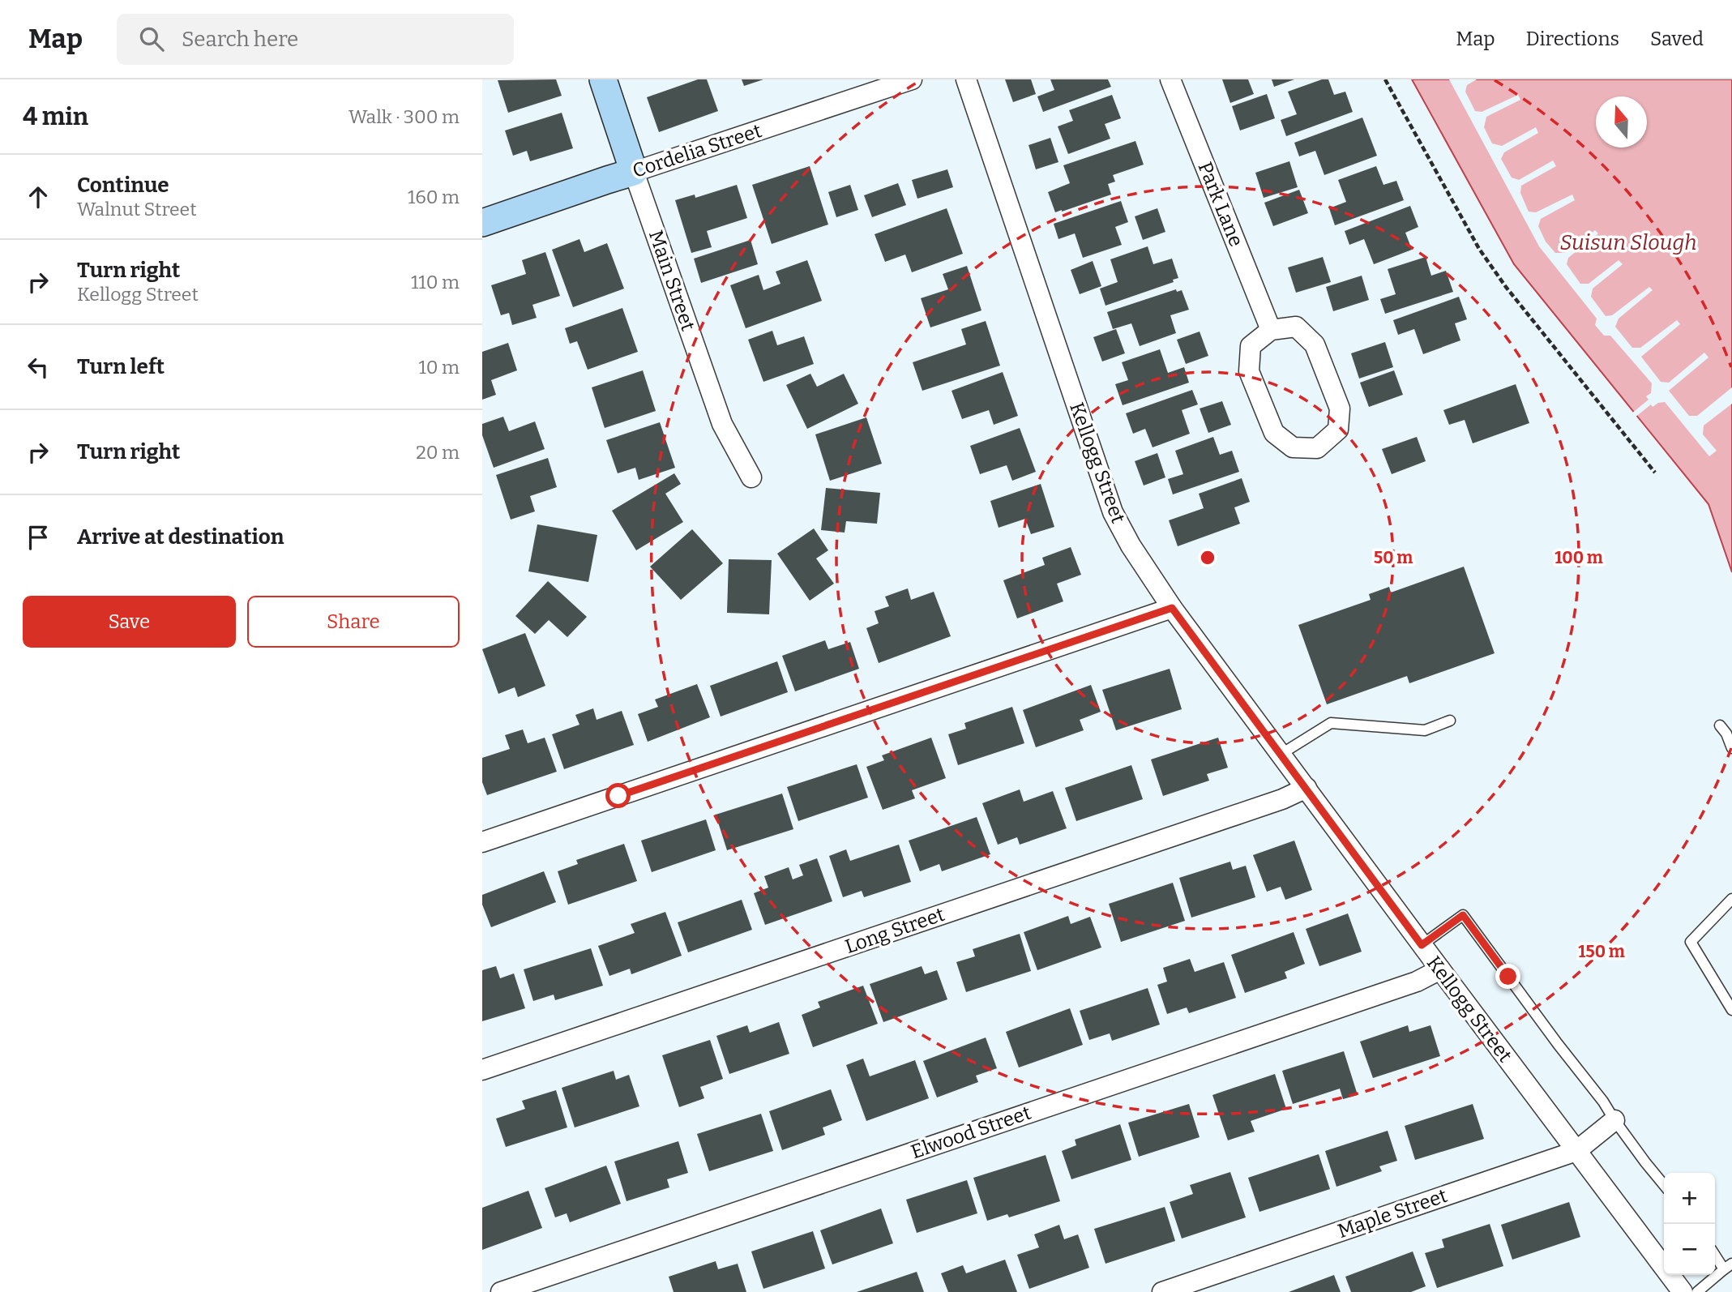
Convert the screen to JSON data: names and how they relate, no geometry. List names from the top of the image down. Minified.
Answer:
{"streets":{"main road":["Cordelia Street","Main Street"],"street":["Park Lane","Kellogg Street","Long Street","Elwood Street","Maple Street"]},"crossings":[["Cordelia Street","Main Street"],["Kellogg Street","Long Street"],["Kellogg Street","Elwood Street"],["Kellogg Street","Maple Street"]],"water":["Suisun Slough"],"north":"top","page":{"header":"Map","search":"Search here","nav":["Map","Directions","Saved"],"heading":["4 min","Walk · 300 m"],"list":[["Continue","Walnut Street","160 m"],["Turn right","Kellogg Street","110 m"],["Turn left","10 m"],["Turn right","20 m"],"Arrive at destination"],"buttons":["Save","Share"],"map_buttons":["+","−"]},"rings":["50 m","100 m","150 m"]}
